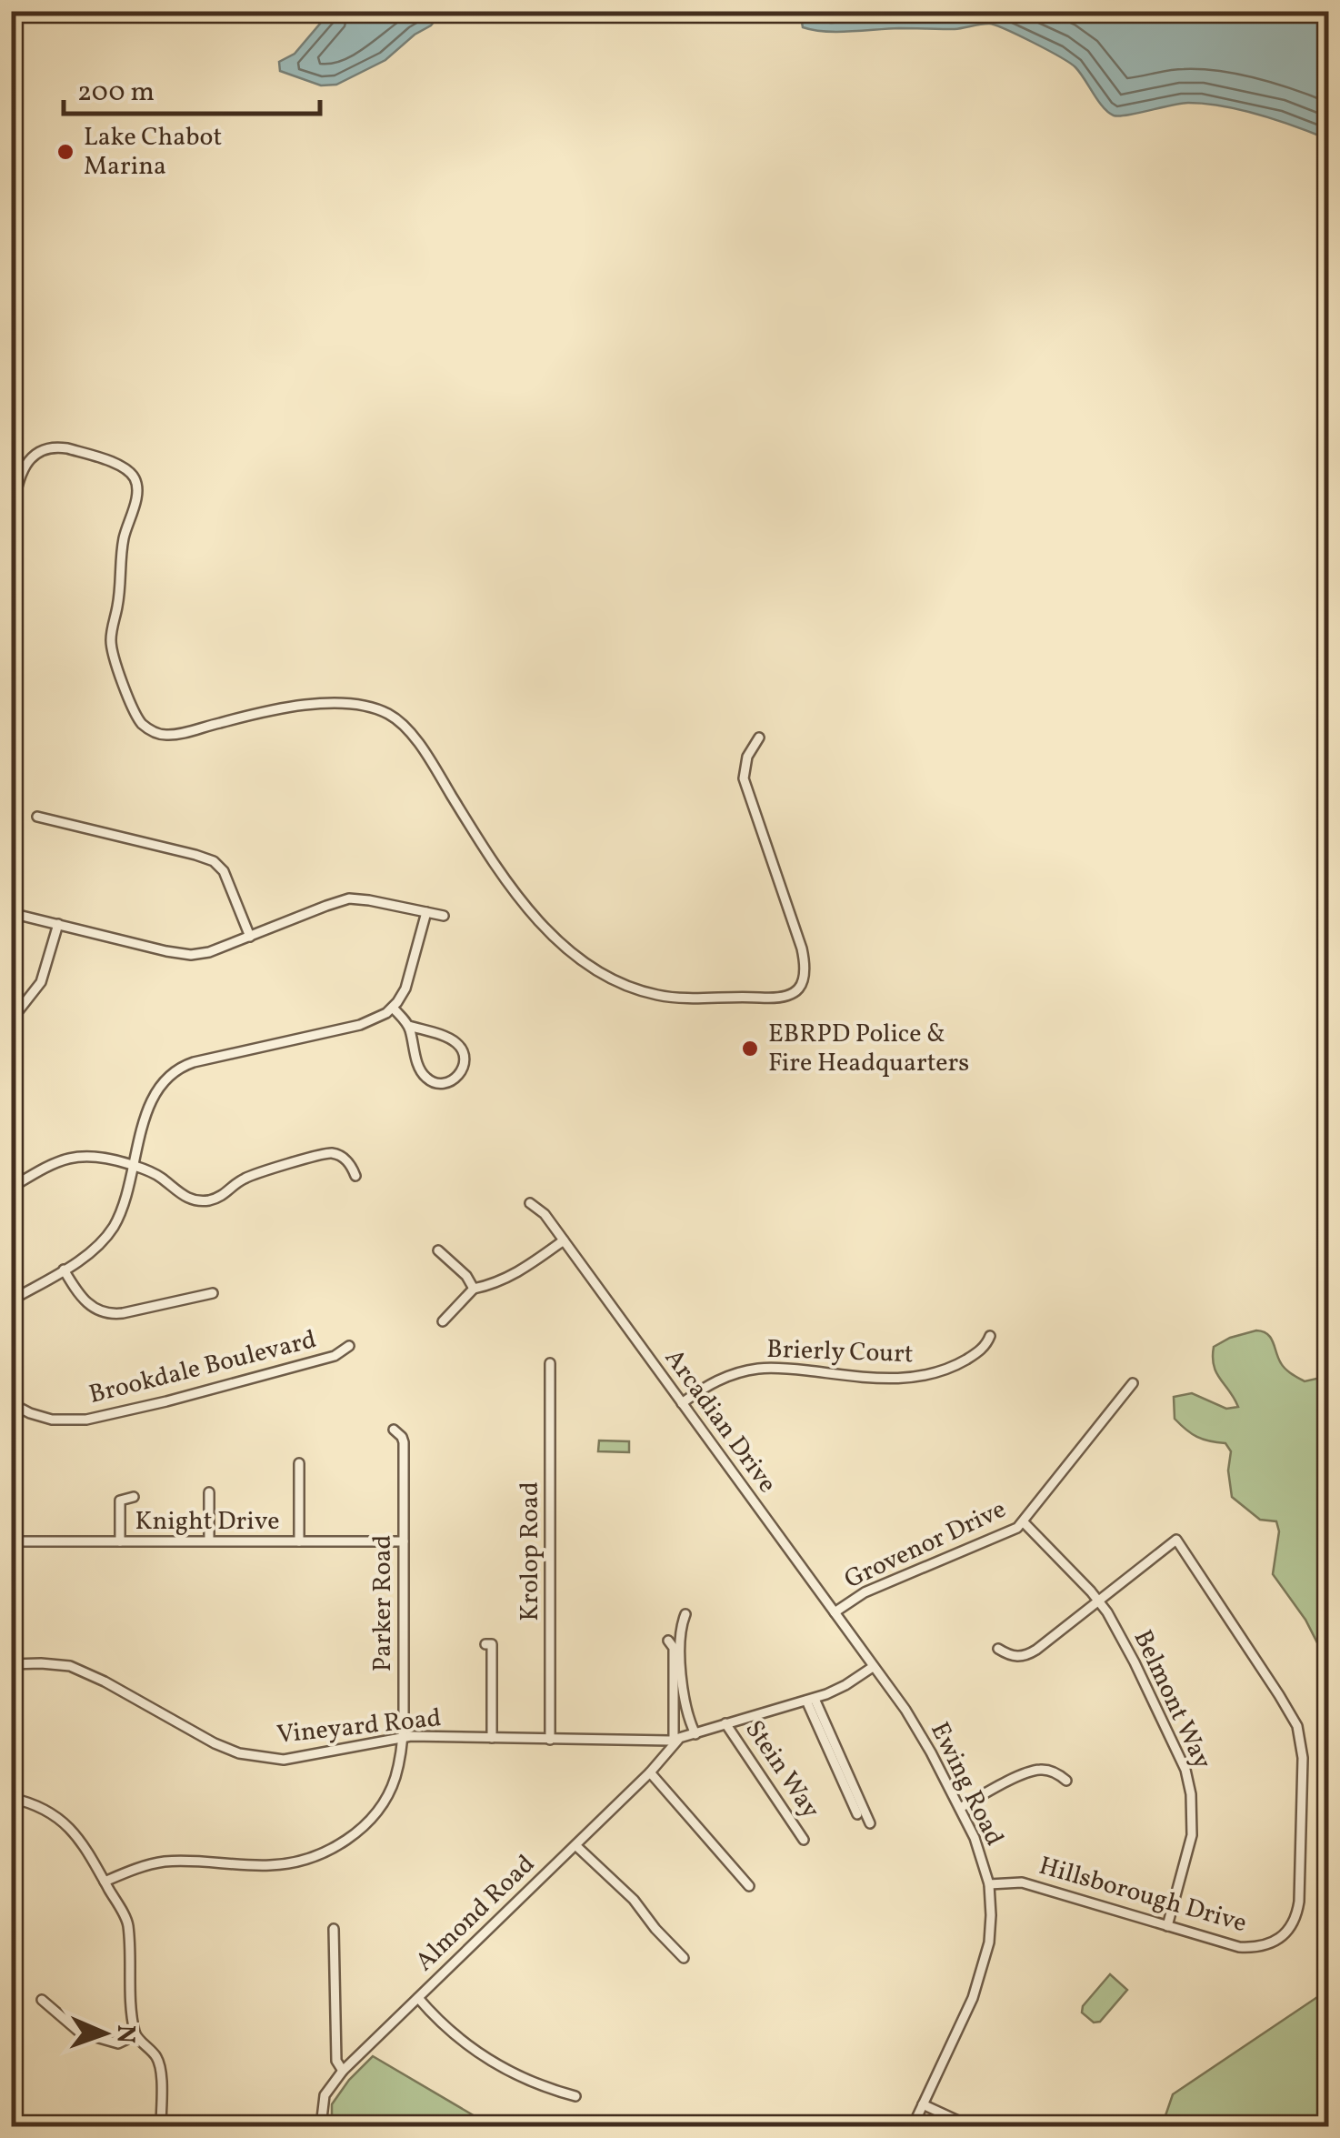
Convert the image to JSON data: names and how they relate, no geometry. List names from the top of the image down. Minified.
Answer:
{"streets":{"street":["Brierly Court","Brookdale Boulevard","Arcadian Drive","Knight Drive","Grovenor Drive","Krolop Road","Parker Road","Belmont Way","Vineyard Road","Stein Way","Ewing Road","Hillsborough Drive","Almond Road"]},"crossings":[["Brierly Court","Arcadian Drive"],["Arcadian Drive","Grovenor Drive"],["Arcadian Drive","Ewing Road"],["Knight Drive","Parker Road"],["Grovenor Drive","Belmont Way"],["Krolop Road","Vineyard Road"],["Parker Road","Vineyard Road"],["Belmont Way","Hillsborough Drive"],["Vineyard Road","Almond Road"],["Ewing Road","Hillsborough Drive"]],"places":["Lake Chabot Marina","EBRPD Police & Fire Headquarters"],"scale_bar":"200 m","north":"right"}
